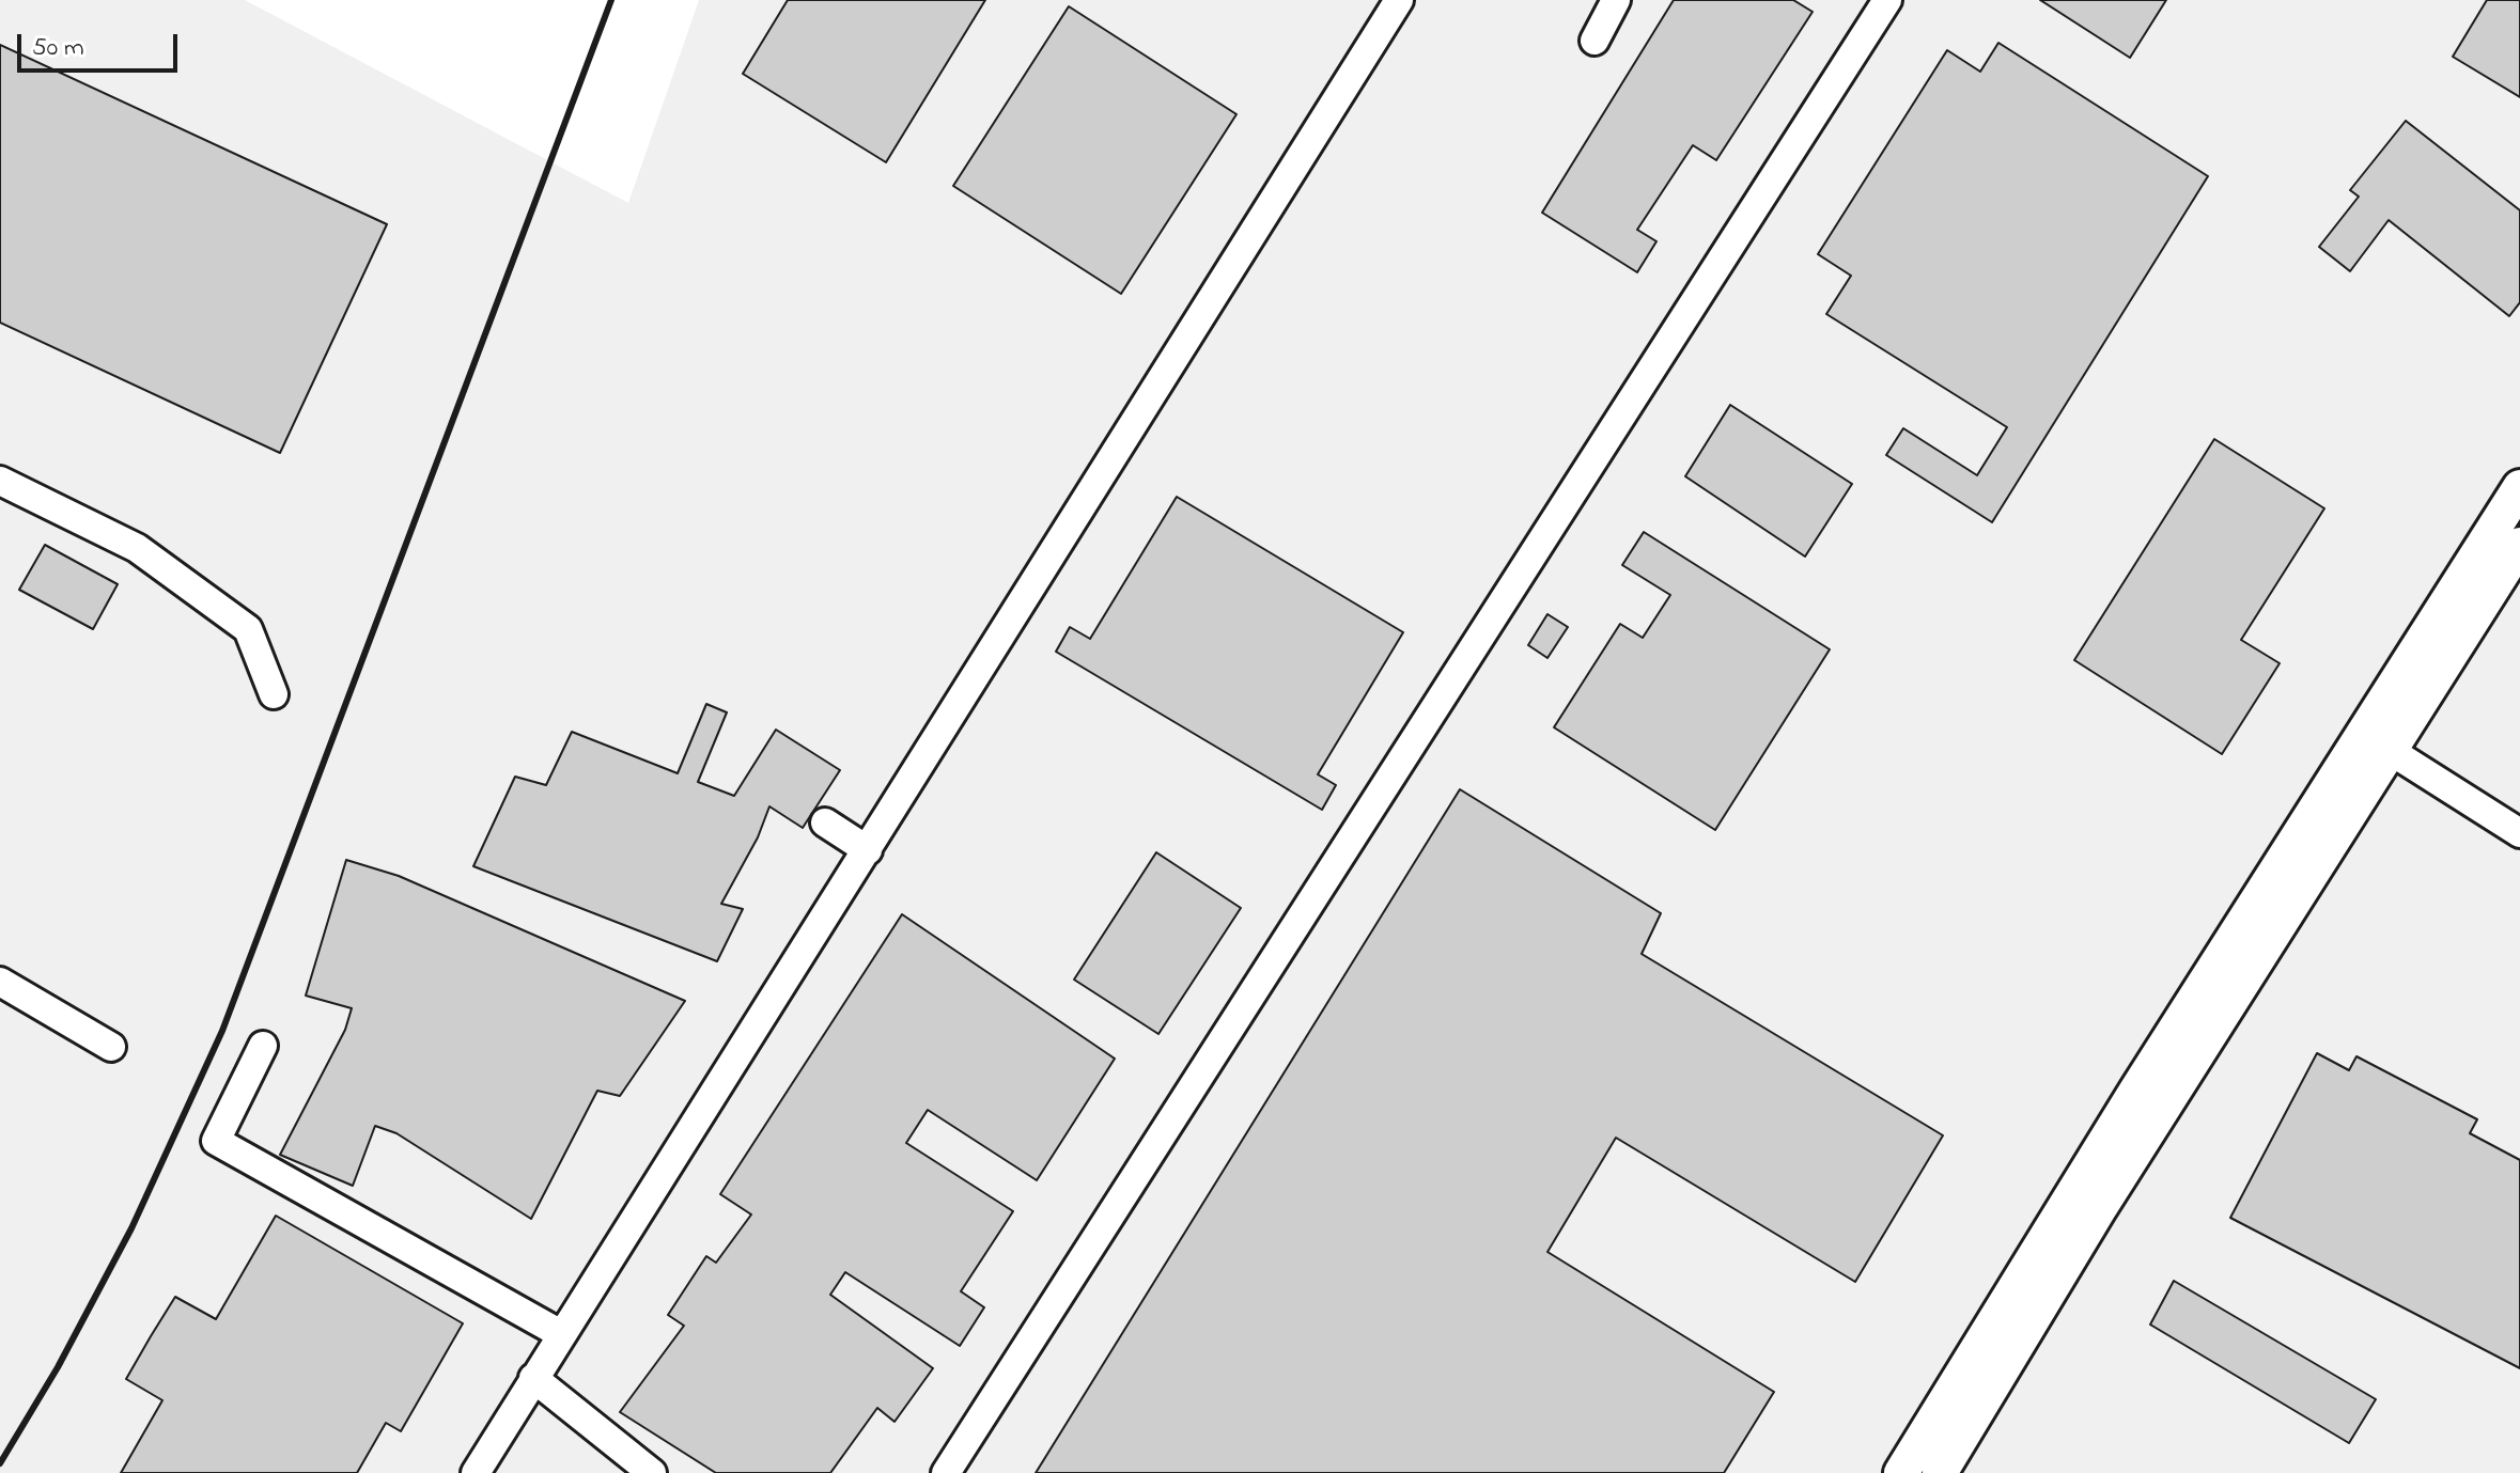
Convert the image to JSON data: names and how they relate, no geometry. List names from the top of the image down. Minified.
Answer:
{"scale_bar":"50 m"}
